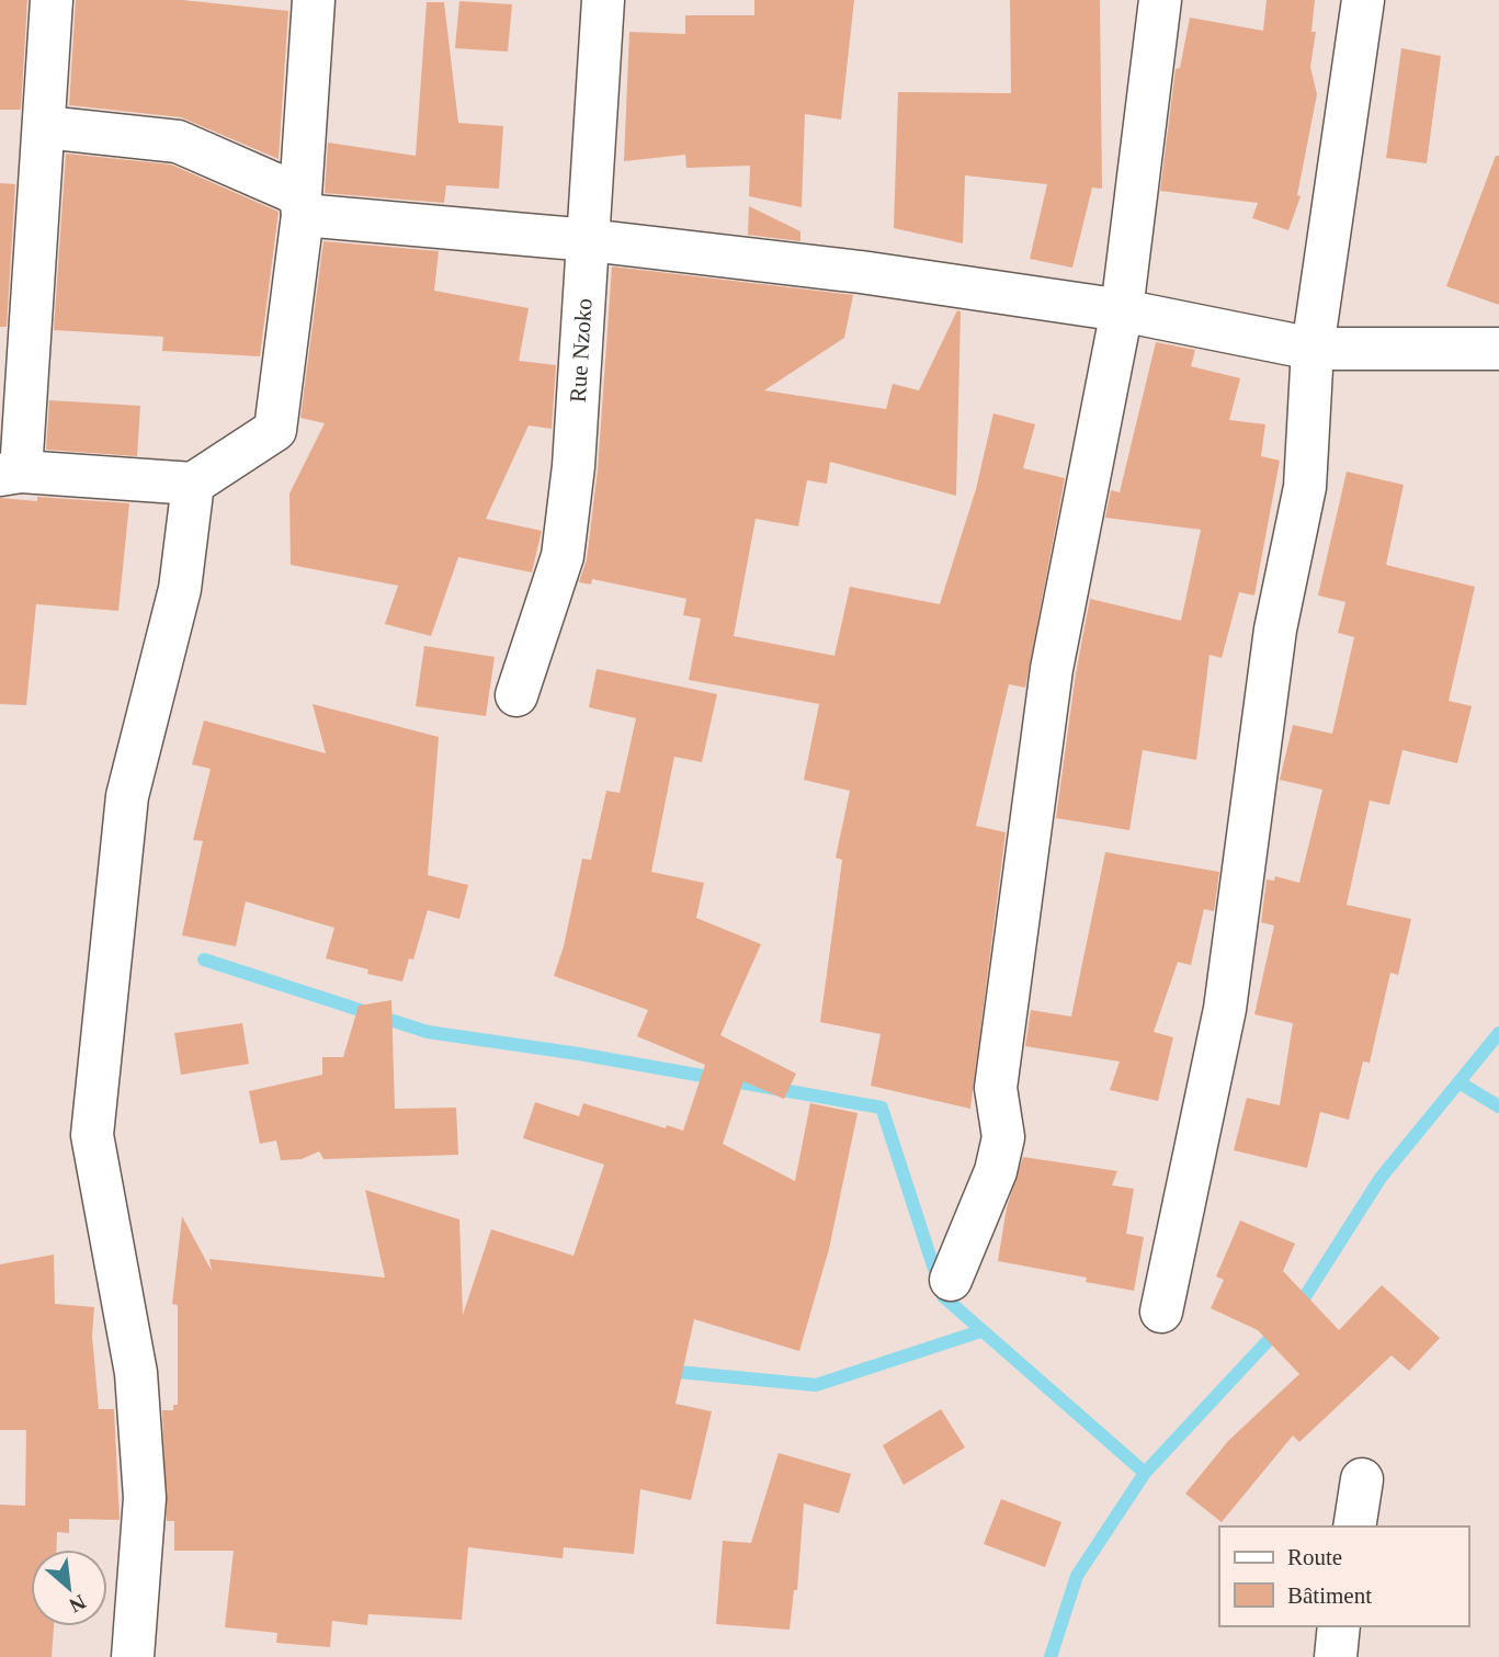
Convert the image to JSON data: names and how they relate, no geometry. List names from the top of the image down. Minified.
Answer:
{"streets":{"street":["Rue Nzoko"]},"legend":["Route","Bâtiment"],"north":"bottom right"}
